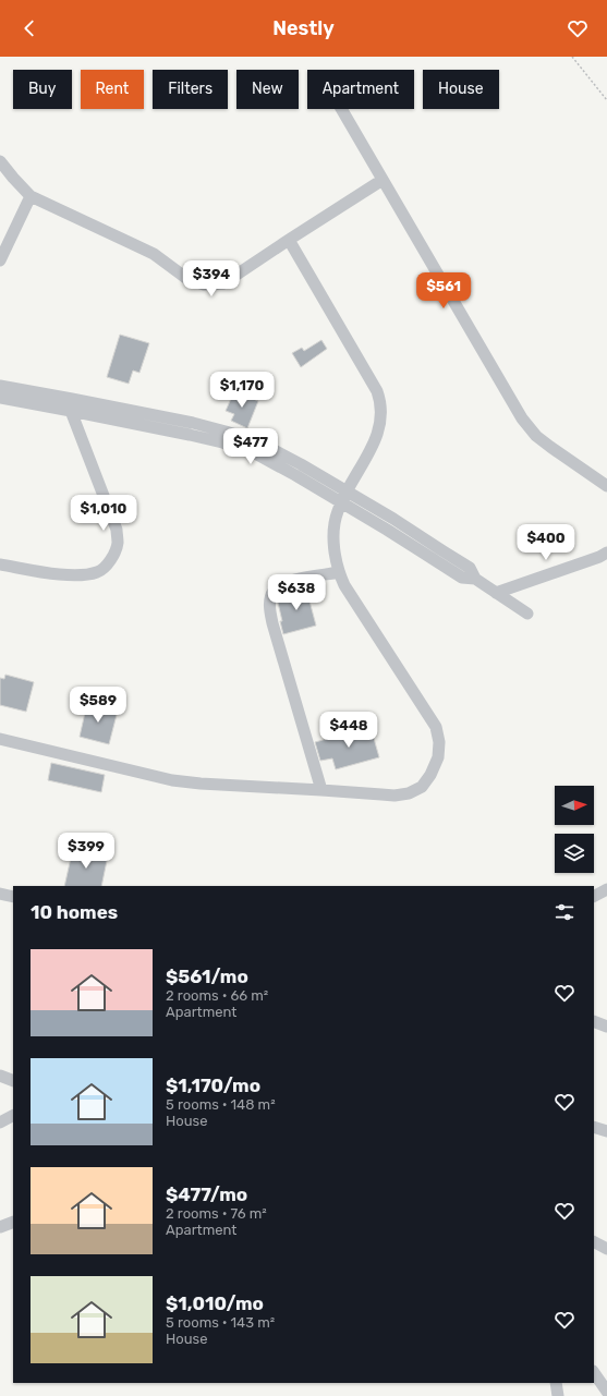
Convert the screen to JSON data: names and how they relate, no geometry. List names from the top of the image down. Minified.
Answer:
{"north":"right","page":{"header":"Nestly","chip":["Buy","Rent","Filters","New","Apartment","House"],"price":["$394","$561","$1,170","$477","$1,010","$400","$638","$589","$448","$399"],"heading":"10 homes","list":[{"name":"$561/mo","note":"2 rooms · 66 m² · Apartment"},{"name":"$1,170/mo","note":"5 rooms · 148 m² · House"},{"name":"$477/mo","note":"2 rooms · 76 m² · Apartment"},{"name":"$1,010/mo","note":"5 rooms · 143 m² · House"}]}}
